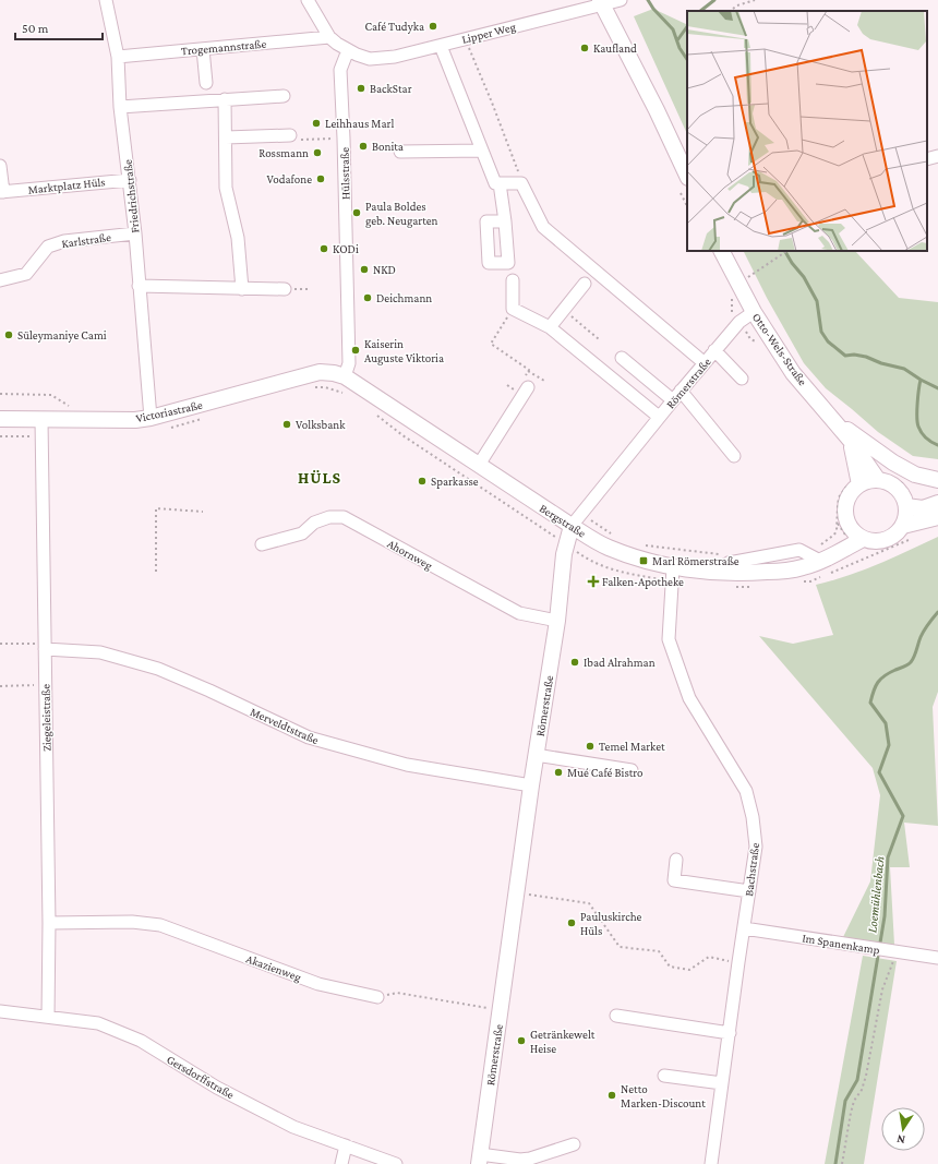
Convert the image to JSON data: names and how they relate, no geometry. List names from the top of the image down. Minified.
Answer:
{"streets":{"main road":["Otto-Wels-Straße","Römerstraße","Victoriastraße","Bergstraße"],"street":["Lipper Weg","Trogemannstraße","Hülsstraße","Marktplatz Hüls","Friedrichstraße","Karlstraße","Ahornweg","Ziegeleistraße","Merveldtstraße","Bachstraße","Im Spanenkamp","Akazienweg","Gersdorffstraße"]},"crossings":[["Lipper Weg","Hülsstraße"],["Trogemannstraße","Friedrichstraße"],["Hülsstraße","Victoriastraße"],["Hülsstraße","Bergstraße"],["Marktplatz Hüls","Friedrichstraße"],["Friedrichstraße","Karlstraße"],["Friedrichstraße","Victoriastraße"],["Otto-Wels-Straße","Römerstraße"],["Otto-Wels-Straße","Bergstraße"],["Römerstraße","Bergstraße"],["Römerstraße","Ahornweg"],["Römerstraße","Merveldtstraße"],["Victoriastraße","Bergstraße"],["Victoriastraße","Ziegeleistraße"],["Bergstraße","Bachstraße"],["Ziegeleistraße","Merveldtstraße"],["Ziegeleistraße","Akazienweg"],["Ziegeleistraße","Gersdorffstraße"],["Bachstraße","Im Spanenkamp"]],"districts":["HÜLS"],"water":["Loemühlenbach"],"places":{"other":["Café Tudyka","Kaufland","BackStar","Leihhaus Marl","Bonita","Rossmann","Vodafone","Paula Boldes geb. Neugarten","KODi","NKD","Deichmann","Süleymaniye Cami","Kaiserin Auguste Viktoria","Volksbank","Sparkasse","Ibad Alrahman","Temel Market","Mué Café Bistro","Pauluskirche Hüls","Getränkewelt Heise","Netto Marken-Discount"],"transit":["Marl Römerstraße"],"health":["Falken-Apotheke"]},"scale_bar":"50 m","north":"bottom"}
